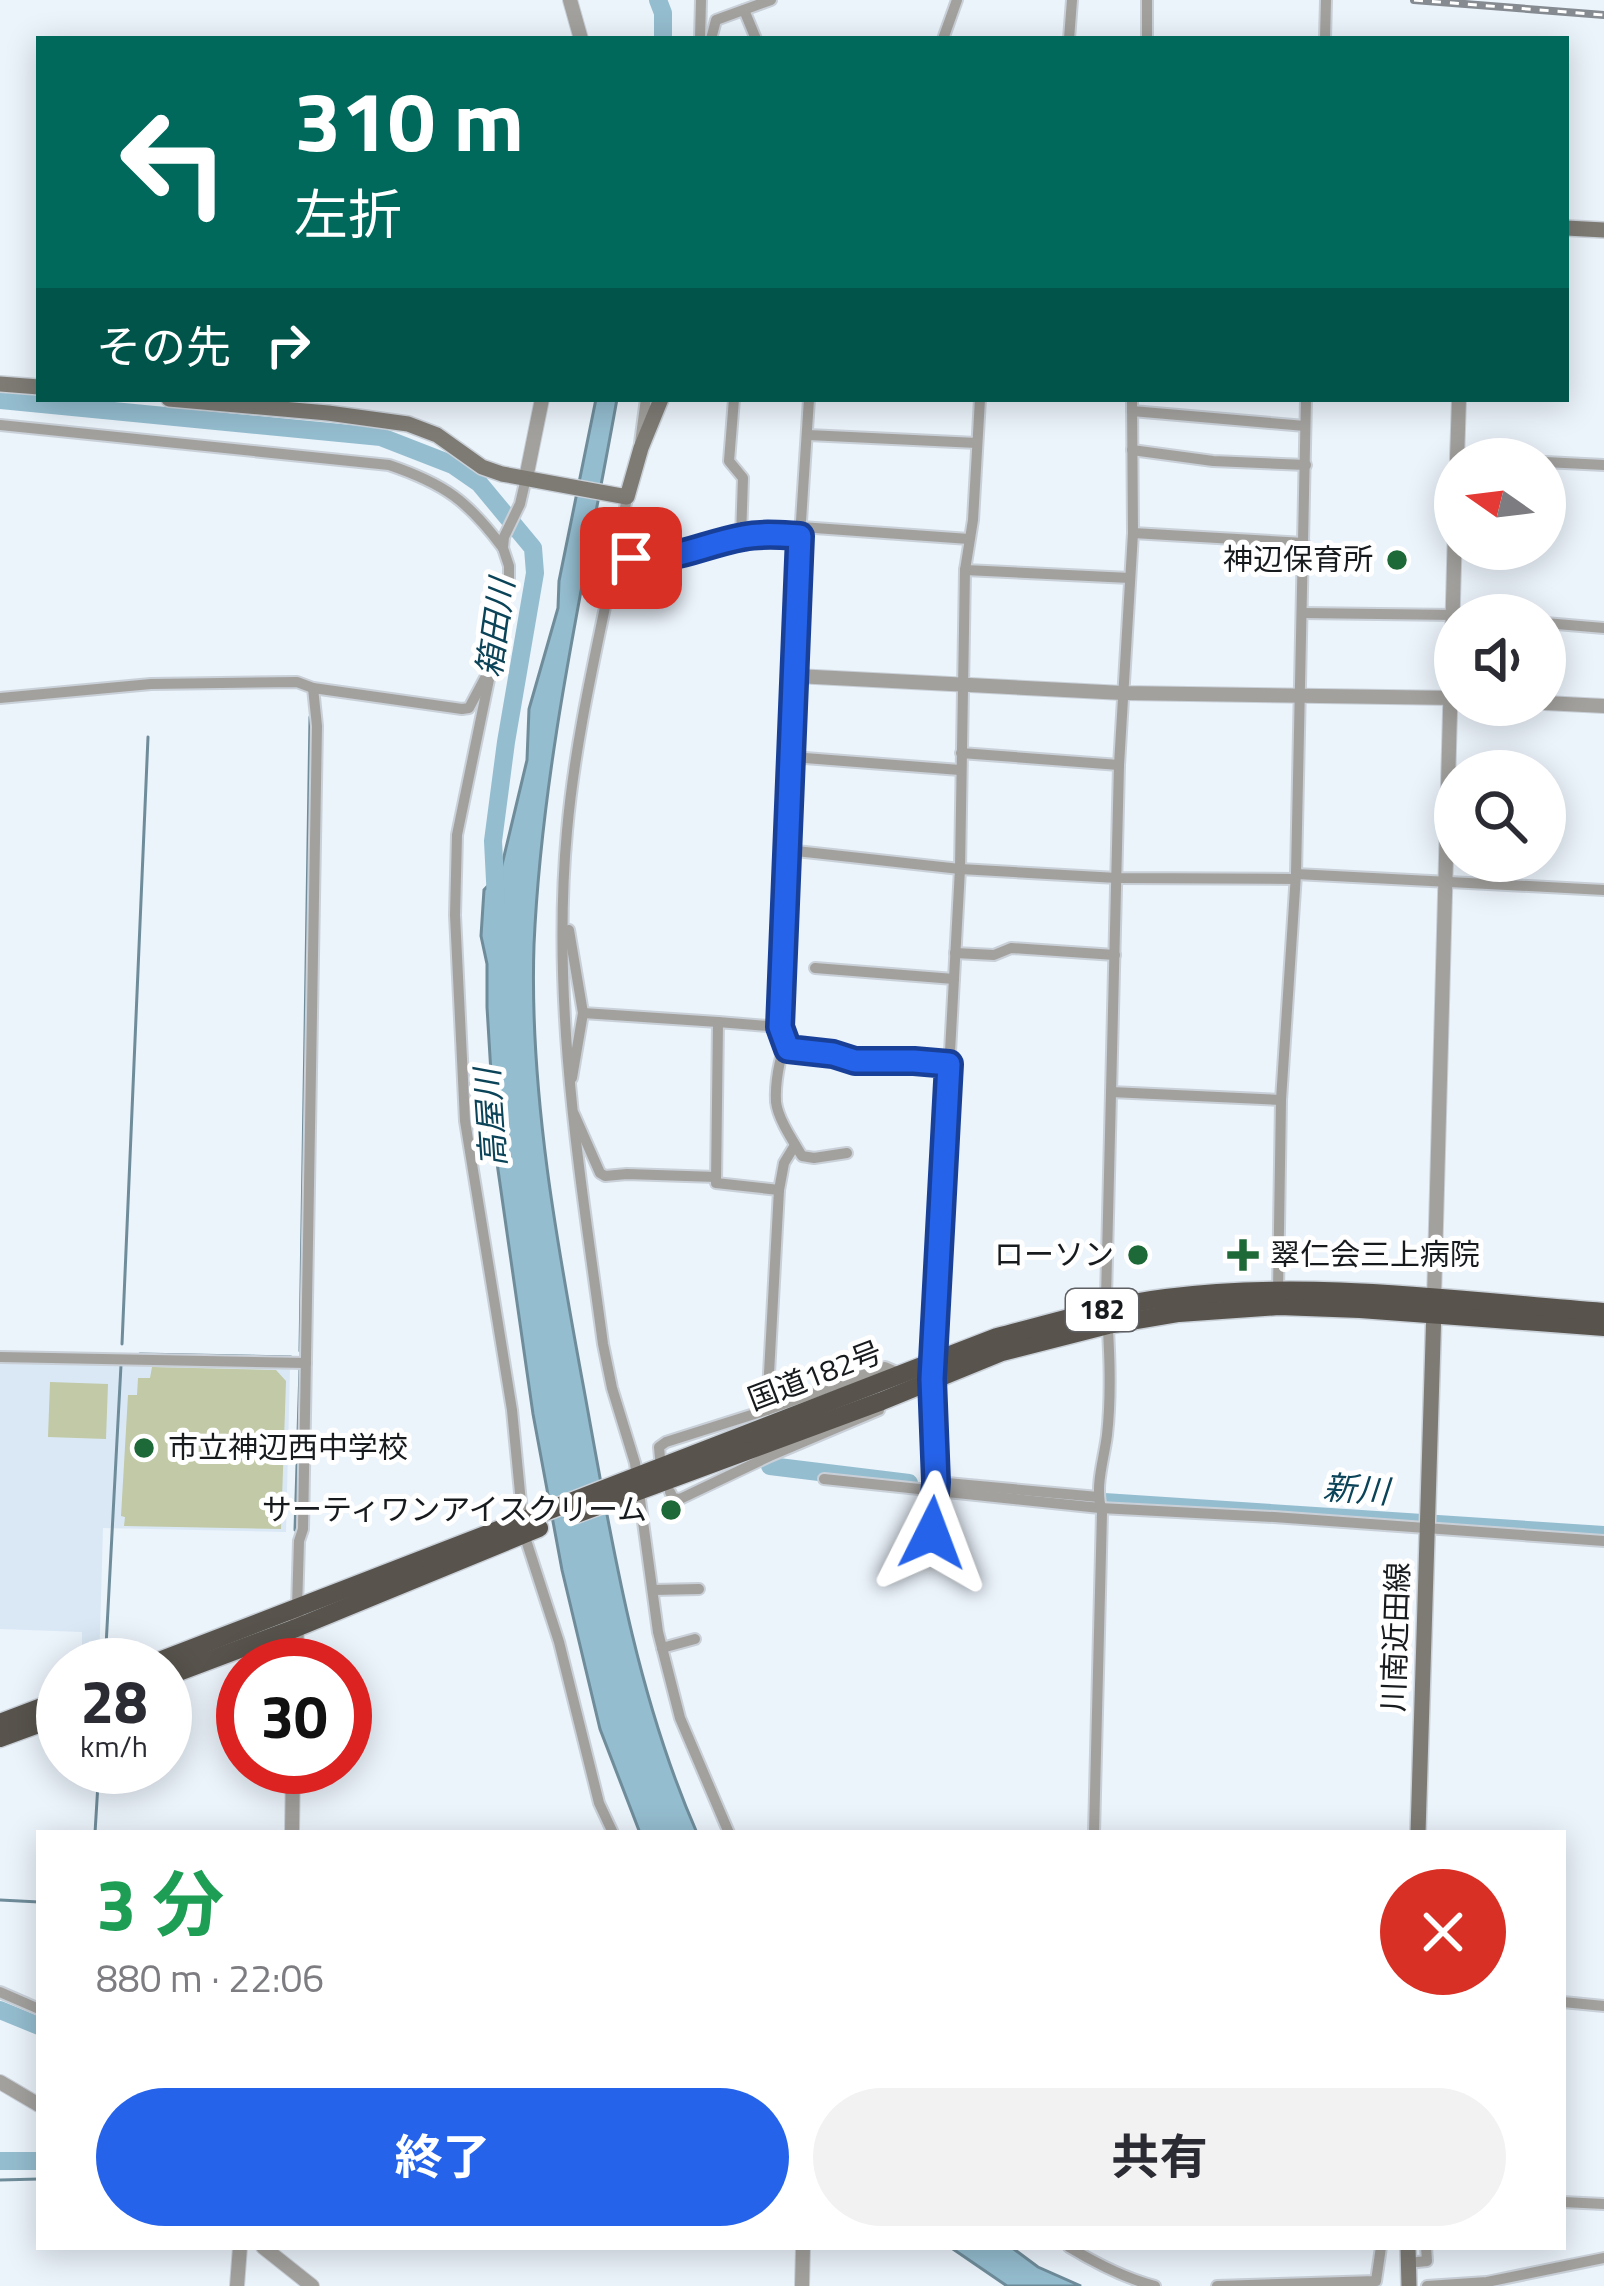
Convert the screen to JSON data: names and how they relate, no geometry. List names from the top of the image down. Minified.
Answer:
{"streets":{"highway":["182","国道182号"],"main road":["川南近田線"]},"crossings":[["国道182号","川南近田線"]],"water":["箱田川","高屋川","新川"],"places":{"other":["神辺保育所","ローソン","市立神辺西中学校","サーティワンアイスクリーム"],"health":["翠仁会三上病院"]},"north":"left","page":{"turn":["310 m","左折"],"then":"その先","speed":"28 km/h","limit":"30","heading":["3 分","880 m · 22:06"],"buttons":["終了","共有"]}}
